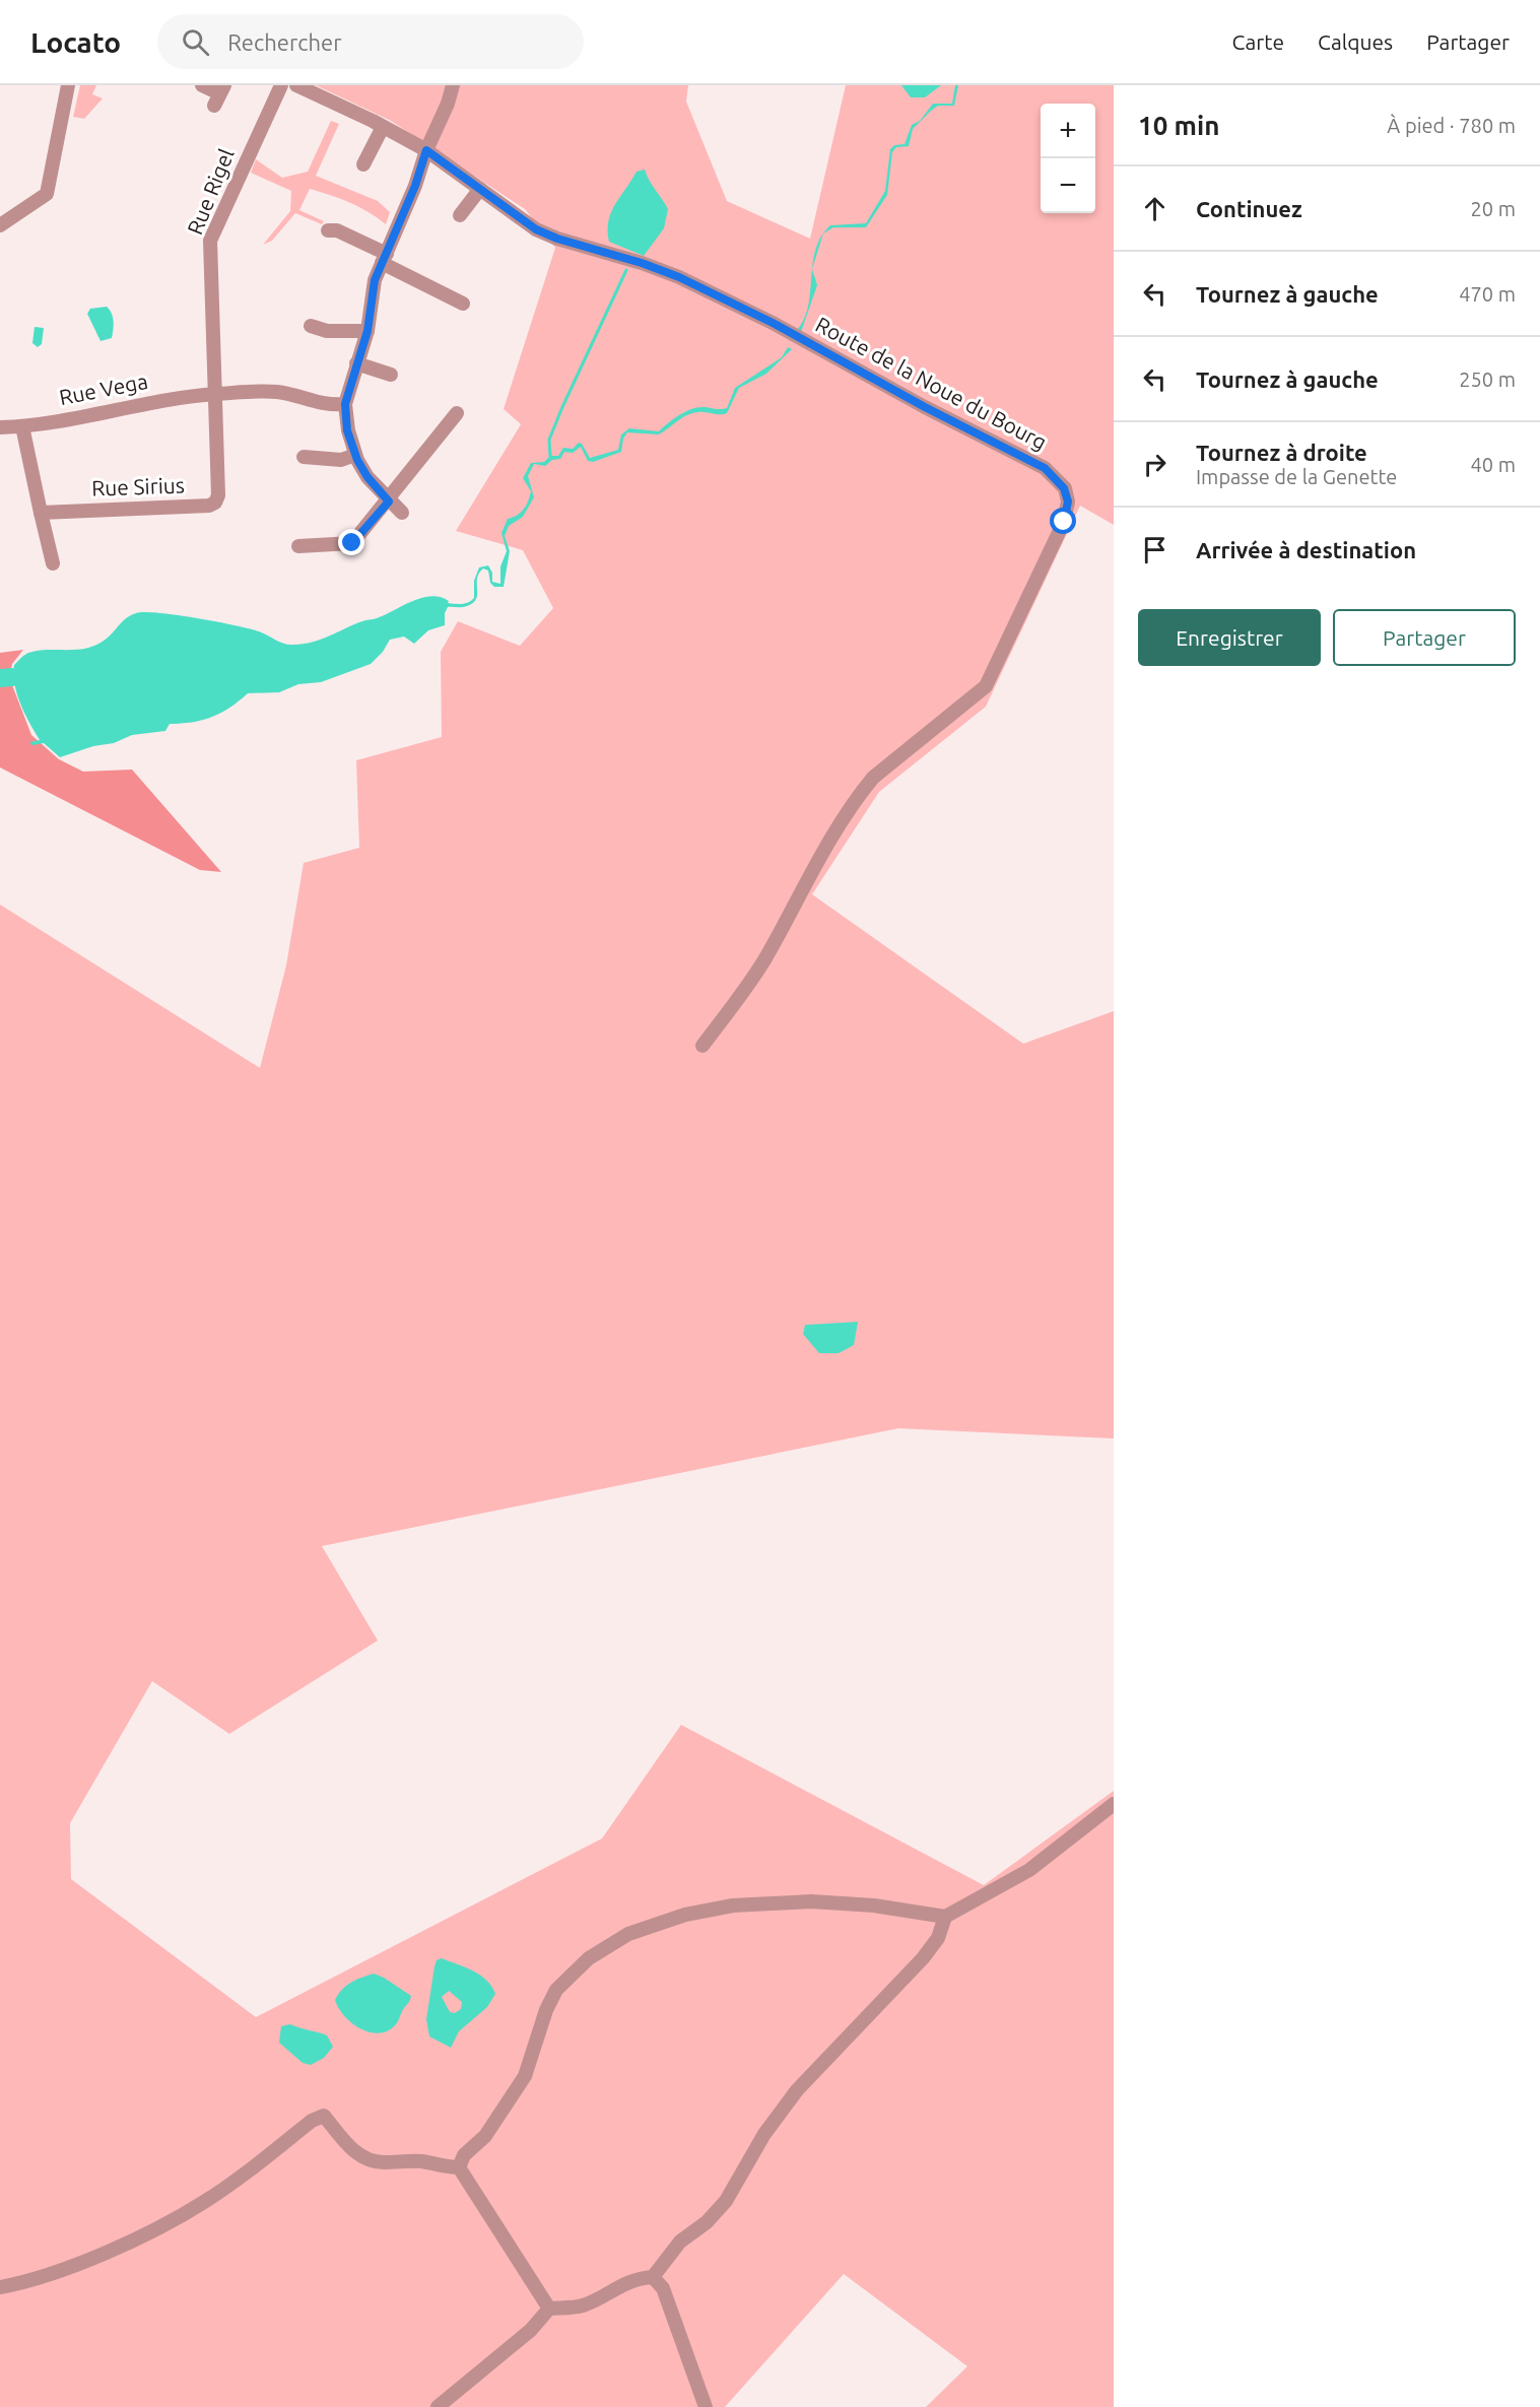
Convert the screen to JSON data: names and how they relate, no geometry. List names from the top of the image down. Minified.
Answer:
{"streets":{"street":["Rue Rigel","Route de la Noue du Bourg","Rue Vega","Rue Sirius"]},"crossings":[["Rue Rigel","Rue Vega"],["Rue Rigel","Rue Sirius"],["Rue Vega","Rue Sirius"]],"page":{"header":"Locato","search":"Rechercher","nav":["Carte","Calques","Partager"],"heading":["10 min","À pied · 780 m"],"map_buttons":["+","−"],"list":[["Continuez","20 m"],["Tournez à gauche","470 m"],["Tournez à gauche","250 m"],["Tournez à droite","Impasse de la Genette","40 m"],"Arrivée à destination"],"buttons":["Enregistrer","Partager"]}}
